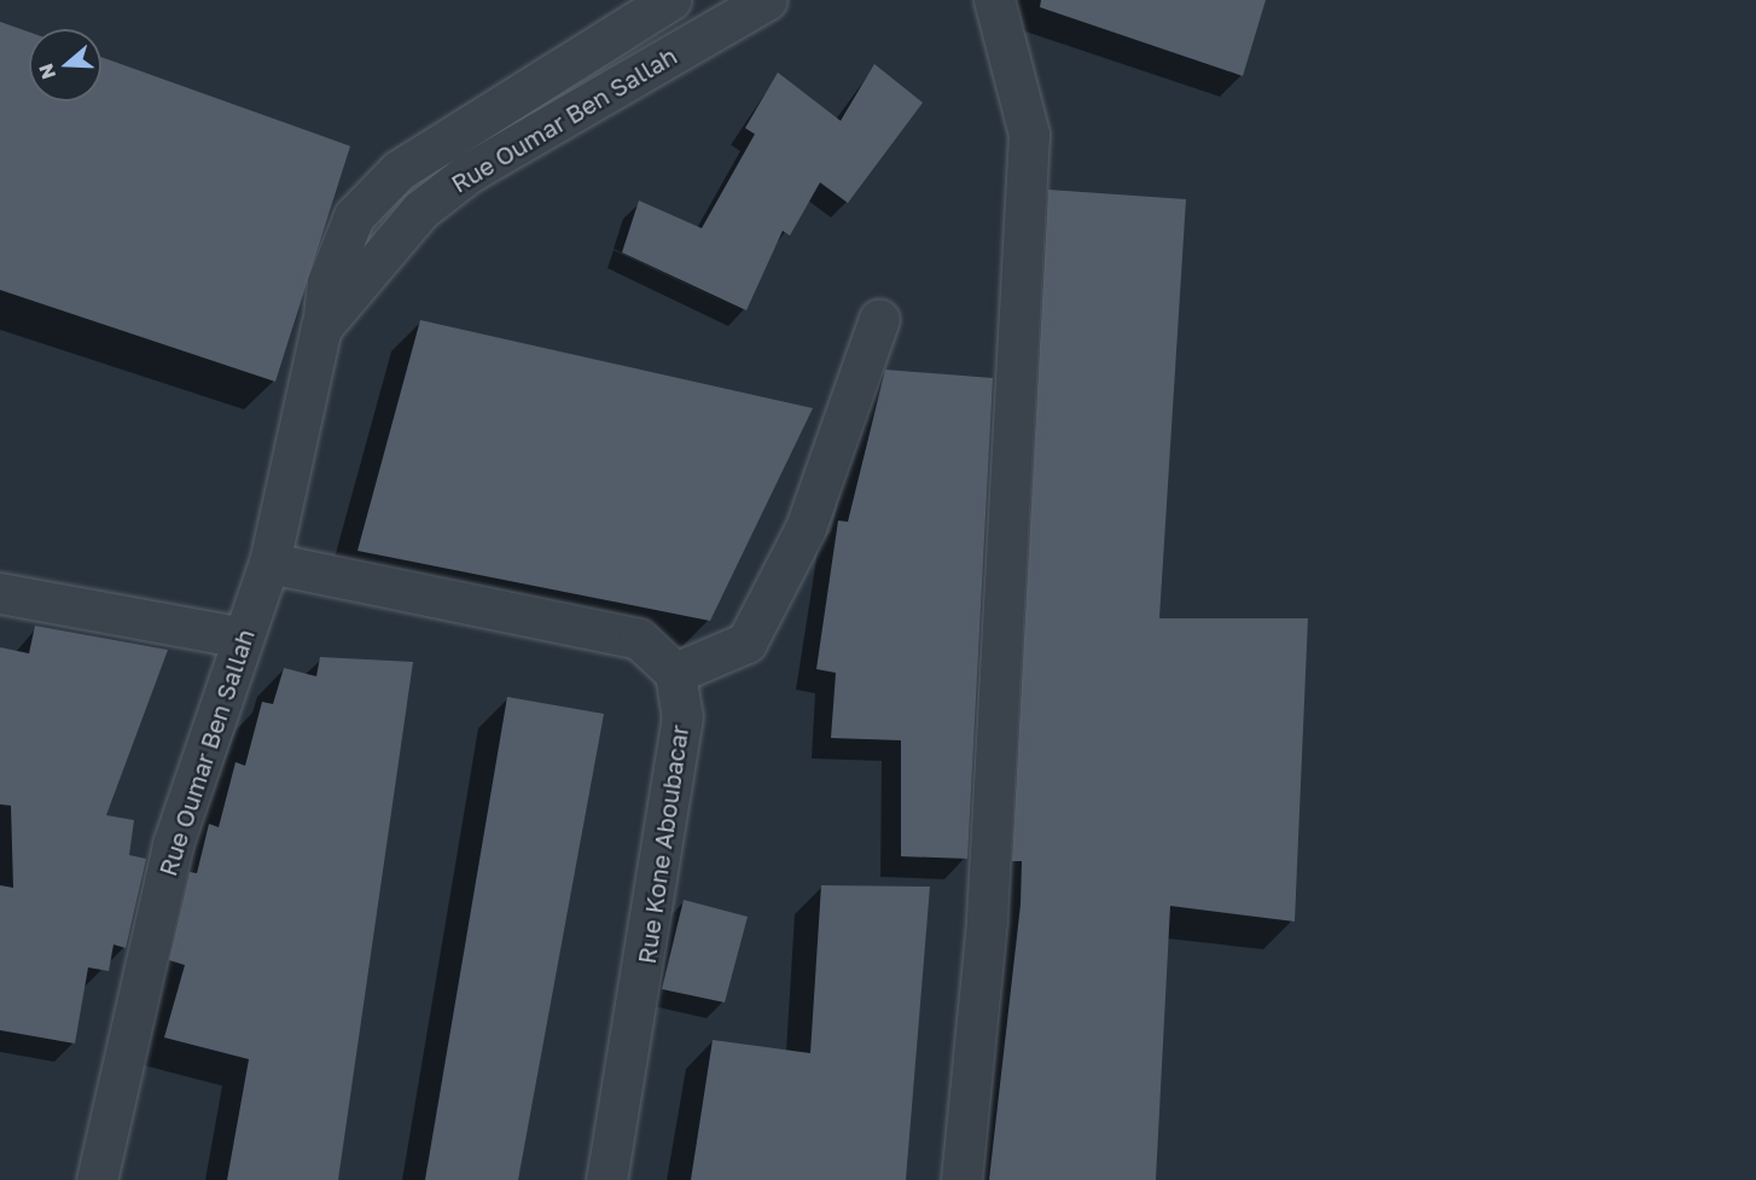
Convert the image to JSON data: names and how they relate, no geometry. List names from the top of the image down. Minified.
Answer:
{"streets":{"street":["Rue Oumar Ben Sallah","Rue Kone Aboubacar"]},"north":"left"}
